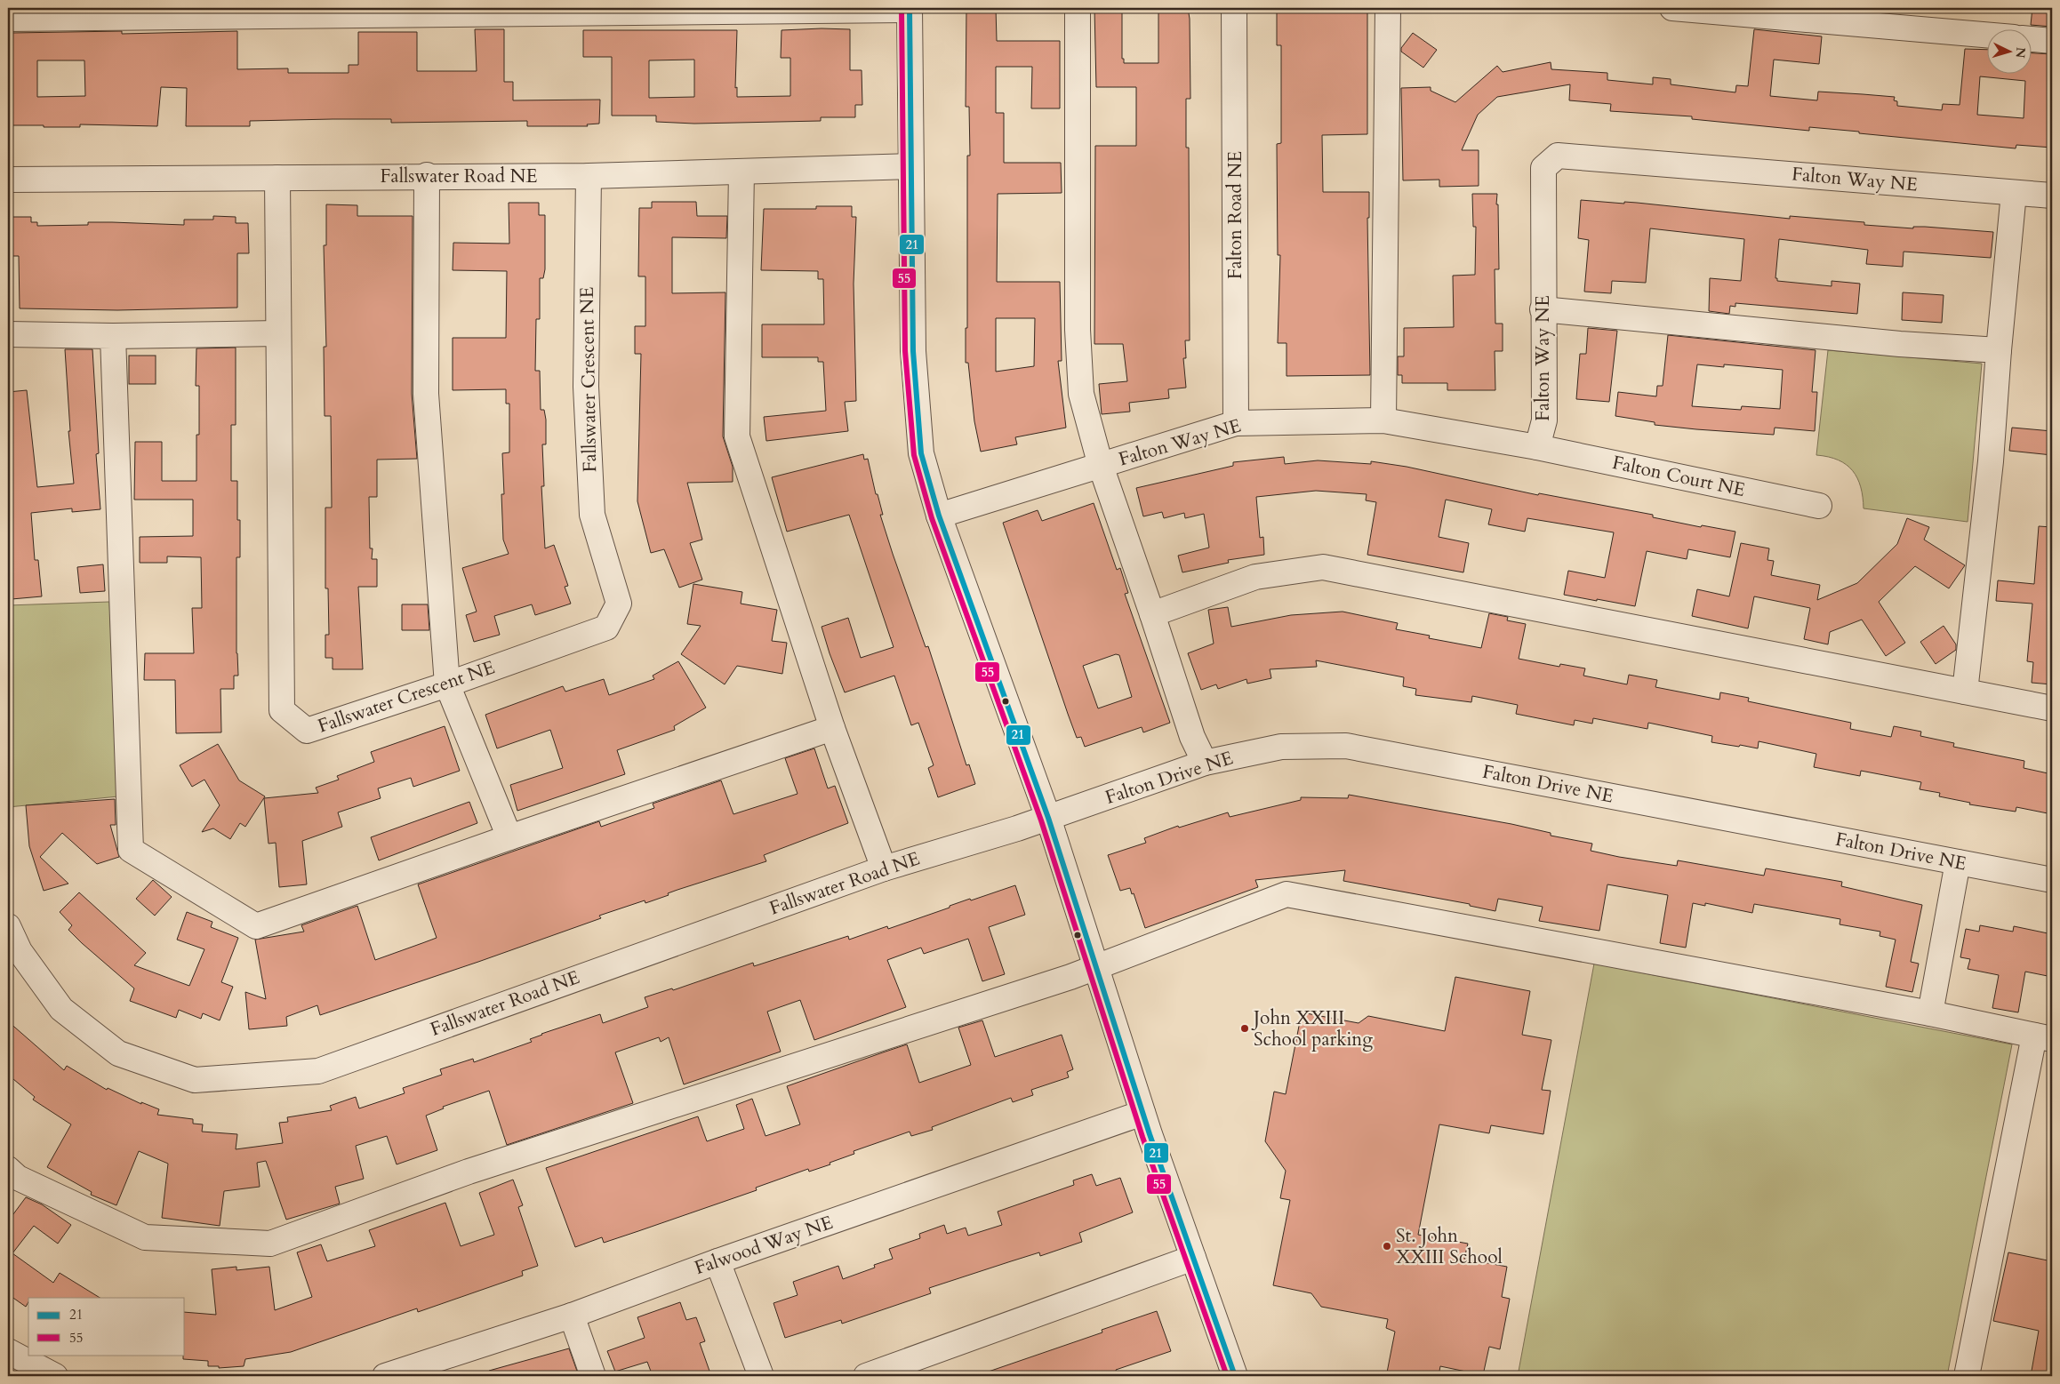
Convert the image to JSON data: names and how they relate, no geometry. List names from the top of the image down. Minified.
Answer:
{"streets":{"street":["Fallswater Road NE","Falton Way NE","Falton Road NE","Fallswater Crescent NE","Falton Court NE","Falton Drive NE","Falwood Way NE"]},"crossings":[["Fallswater Road NE","Fallswater Crescent NE"],["Fallswater Road NE","Falton Drive NE"],["Falton Way NE","Falton Road NE"],["Falton Way NE","Falton Court NE"]],"places":["John XXIII School parking","St. John XXIII School"],"lines":["transit line 21","transit line 55"],"legend":["21","55"],"north":"right"}
